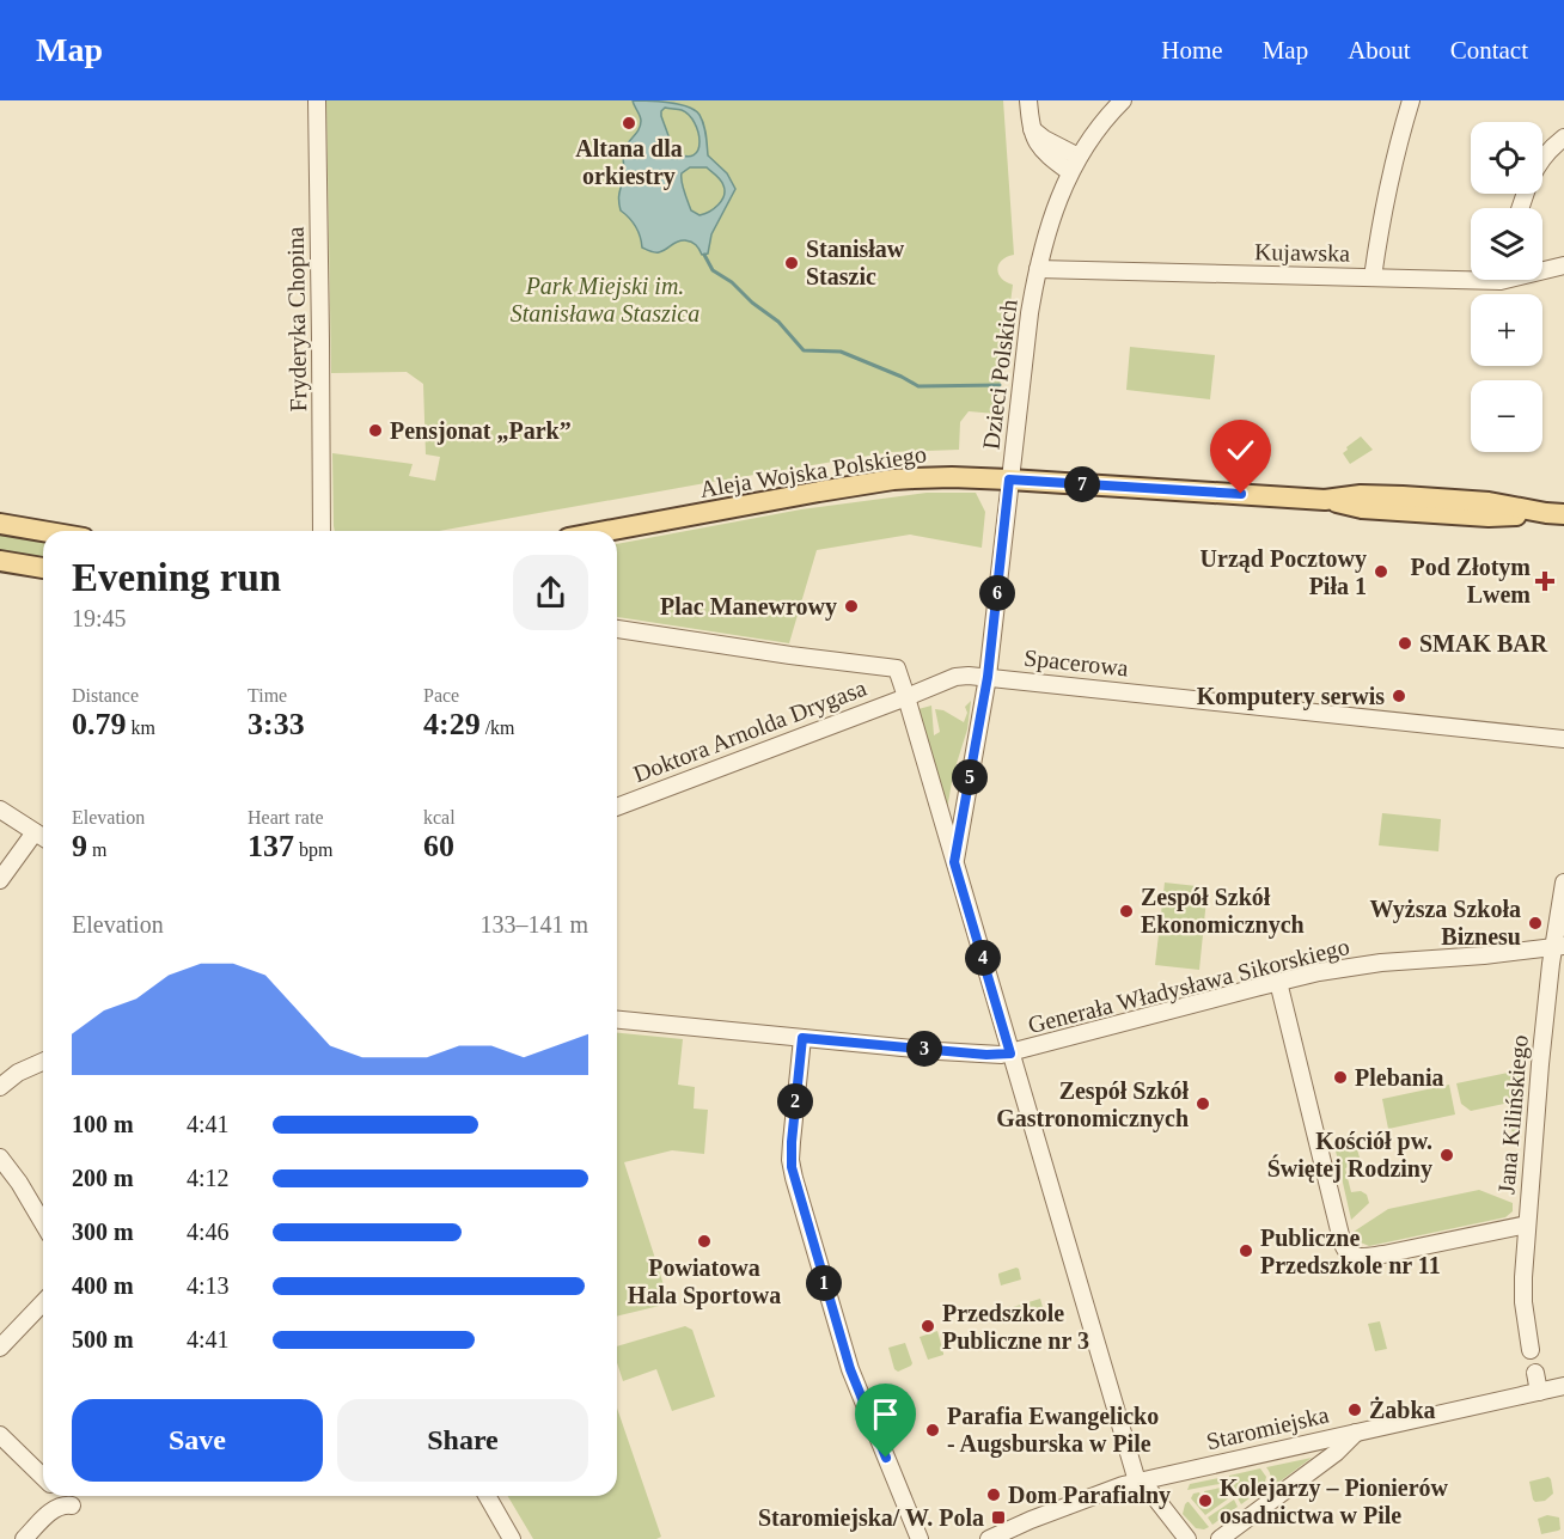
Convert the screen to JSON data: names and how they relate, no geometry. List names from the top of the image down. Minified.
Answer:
{"streets":{"main road":["Aleja Wojska Polskiego"],"street":["Kujawska","Fryderyka Chopina","Dzieci Polskich","Spacerowa","Doktora Arnolda Drygasa","Generała Władysława Sikorskiego","Jana Kilińskiego","Staromiejska"]},"crossings":[["Kujawska","Dzieci Polskich"],["Dzieci Polskich","Aleja Wojska Polskiego"],["Dzieci Polskich","Spacerowa"],["Spacerowa","Doktora Arnolda Drygasa"],["Generała Władysława Sikorskiego","Jana Kilińskiego"]],"parks":["Park Miejski im. Stanisława Staszica"],"places":{"other":["Altana dla orkiestry","Stanisław Staszic","Pensjonat „Park”","Urząd Pocztowy Piła 1","Plac Manewrowy","SMAK BAR","Komputery serwis","Zespół Szkół Ekonomicznych","Wyższa Szkoła Biznesu","Plebania","Zespół Szkół Gastronomicznych","Kościół pw. Świętej Rodziny","Powiatowa Hala Sportowa","Publiczne Przedszkole nr 11","Przedszkole Publiczne nr 3","Żabka","Parafia Ewangelicko - Augsburska w Pile","Dom Parafialny","Kolejarzy – Pionierów osadnictwa w Pile"],"health":["Pod Złotym Lwem"],"transit":["Staromiejska/ W. Pola"]},"page":{"header":"Map","nav":["Home","Map","About","Contact"],"map_buttons":["+","−"],"pins":["7","6","5","4","3","2","1"],"heading":["Evening run","19:45"],"stats":[["Distance","0.79 km"],["Time","3:33"],["Pace","4:29 /km"],["Elevation","9 m"],["Heart rate","137 bpm"],["kcal","60"]],"chart":["Elevation","133–141 m"],"list":[{"name":"100 m","note":"4:41"},{"name":"200 m","note":"4:12"},{"name":"300 m","note":"4:46"},{"name":"400 m","note":"4:13"},{"name":"500 m","note":"4:41"}],"buttons":["Save","Share"]}}
